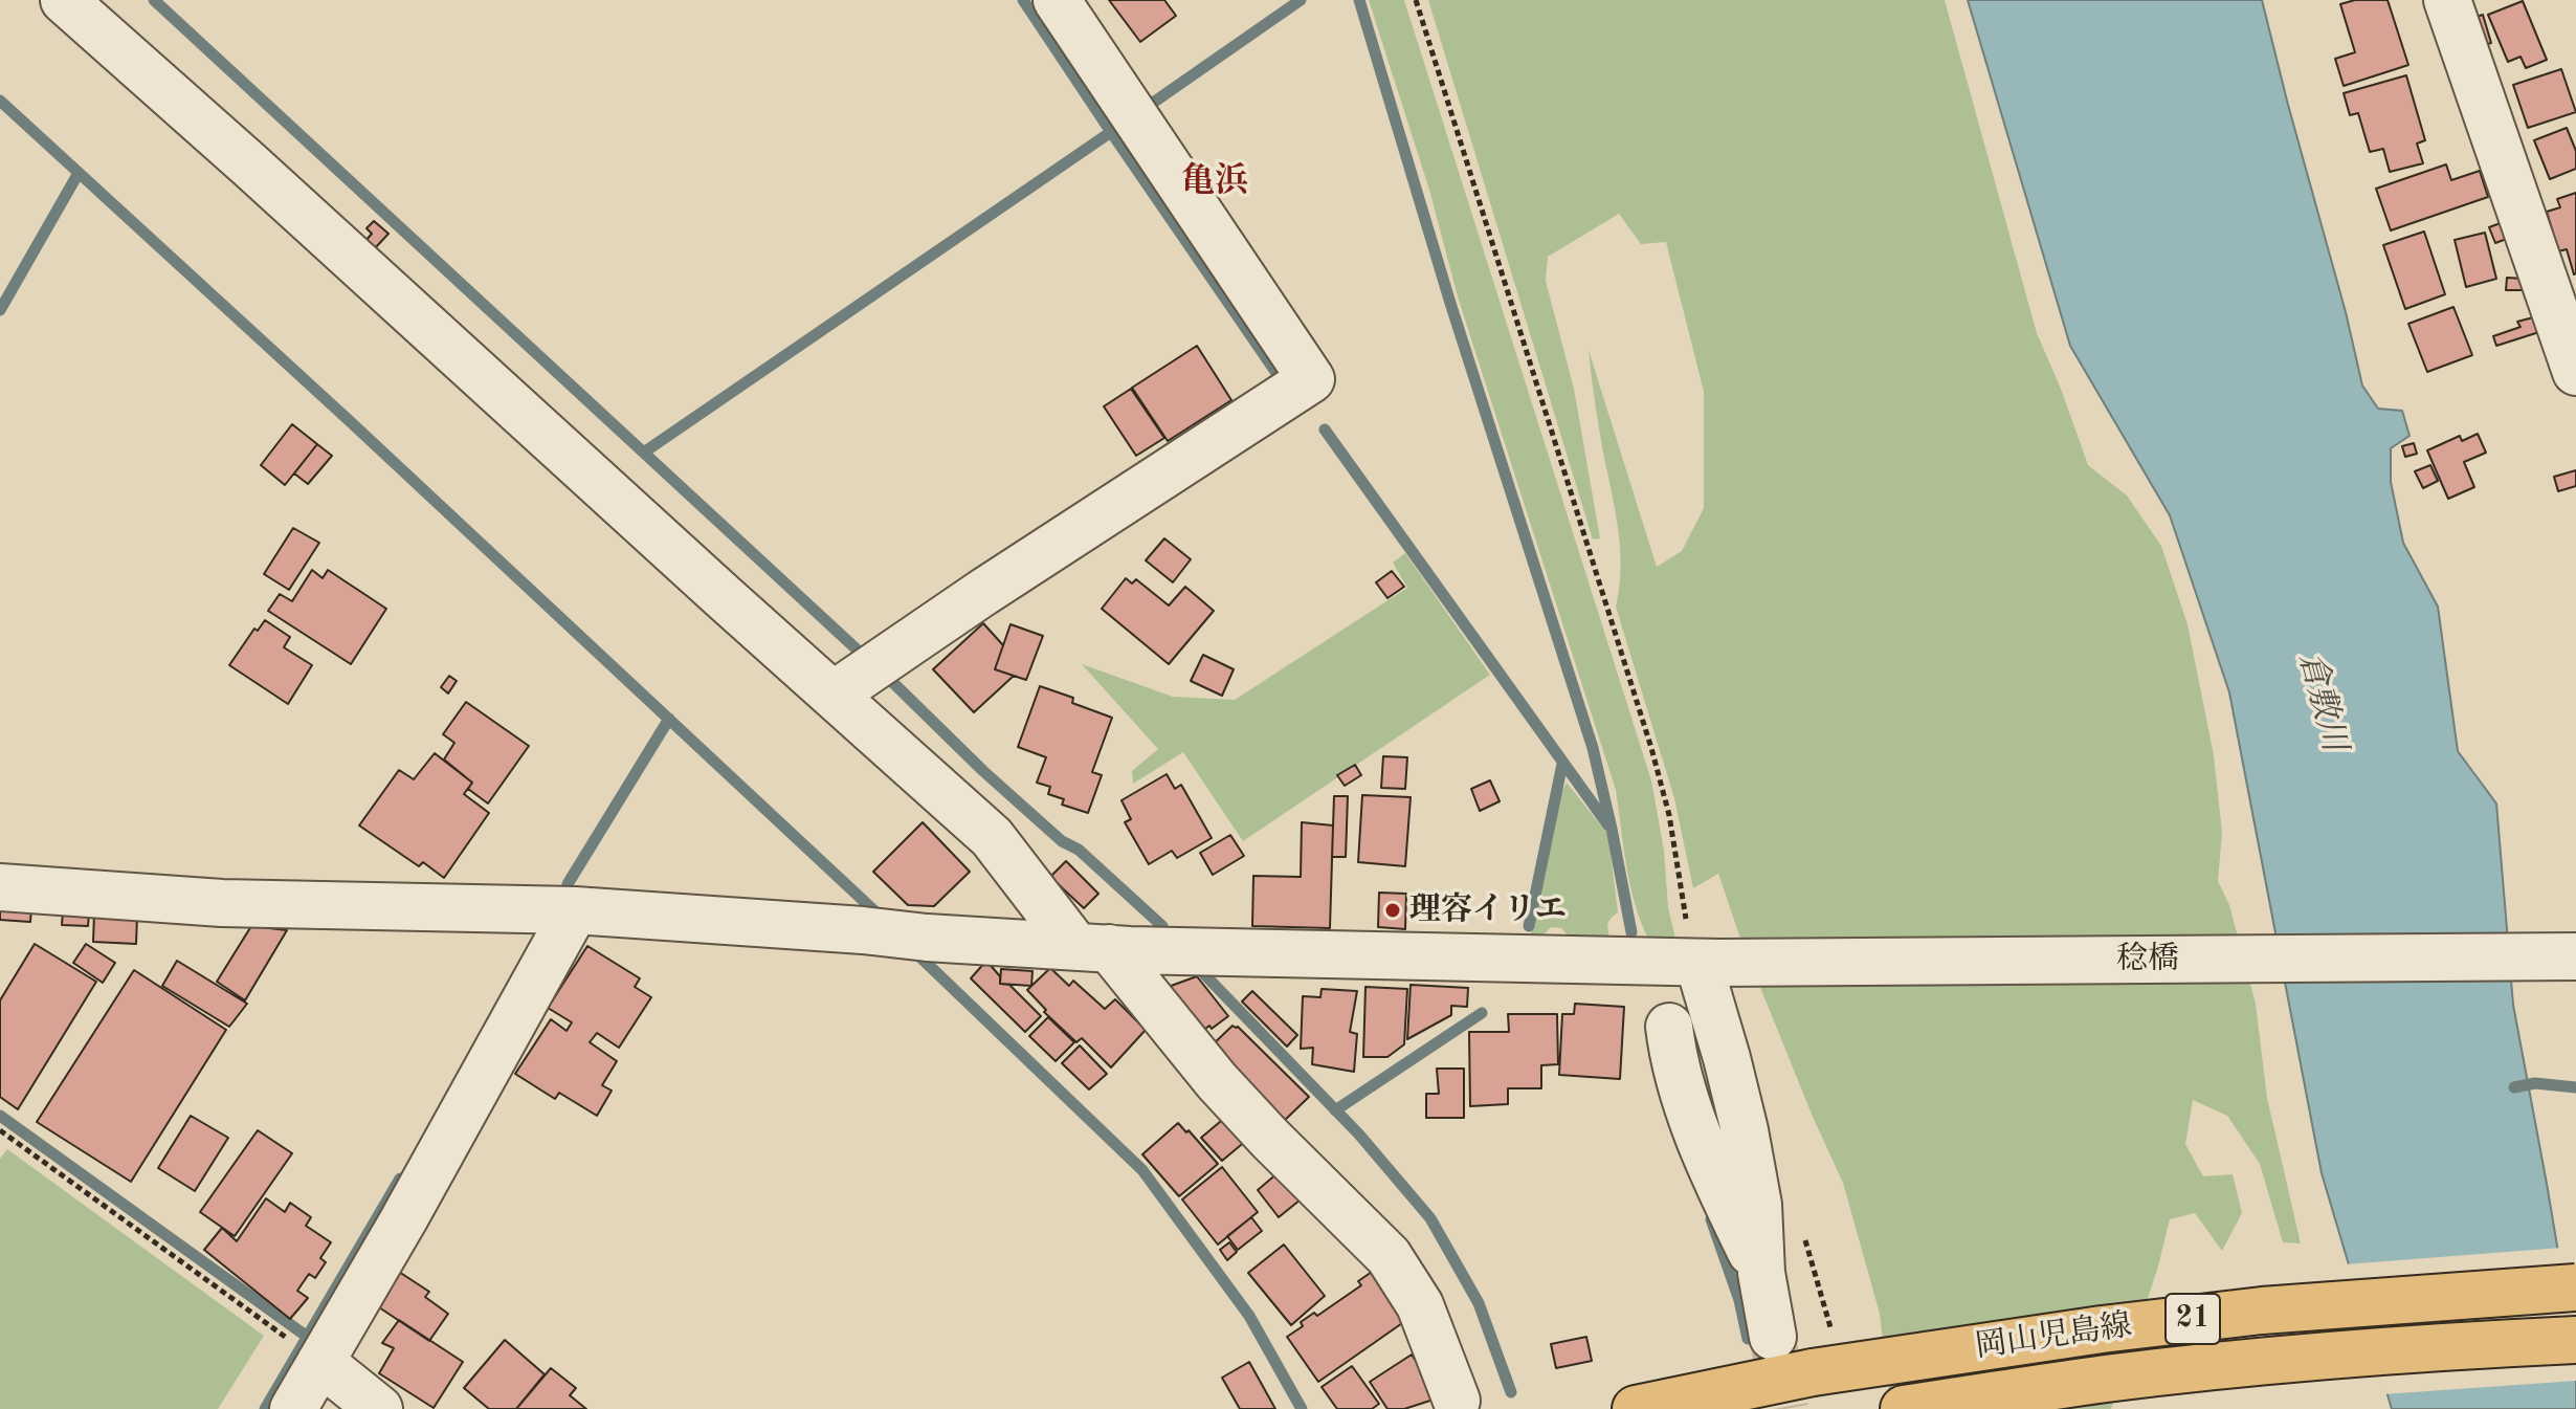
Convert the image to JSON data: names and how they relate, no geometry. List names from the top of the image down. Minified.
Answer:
{"streets":{"main road":["21","岡山児島線"],"street":["稔橋"]},"districts":["亀浜"],"water":["倉敷川"],"places":["理容イリエ"]}
